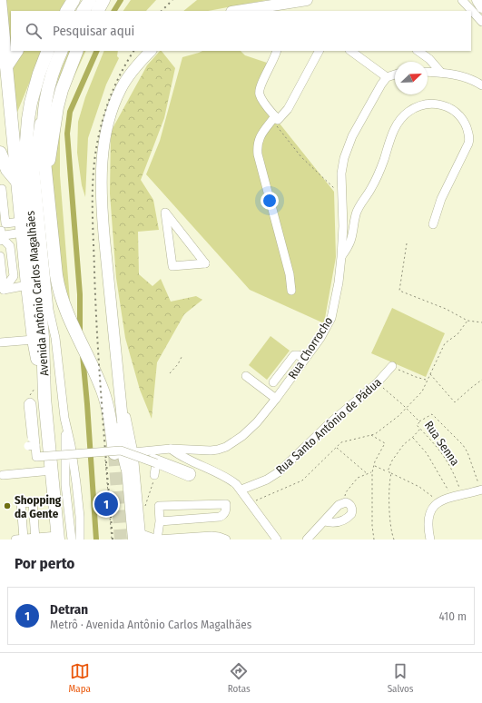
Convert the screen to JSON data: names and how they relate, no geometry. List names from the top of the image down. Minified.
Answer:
{"streets":{"highway":["Avenida Antônio Carlos Magalhães"],"street":["Rua Chorrocho","Rua Santo Antônio de Pádua"],"path":["Rua Senna"]},"places":["Shopping da Gente"],"north":"top right","page":{"search":"Pesquisar aqui","pins":"1","heading":"Por perto","list":[{"mark":"1","name":"Detran","note":"Metrô · Avenida Antônio Carlos Magalhães","value":"410 m"}],"nav":["Mapa","Rotas","Salvos"]}}
